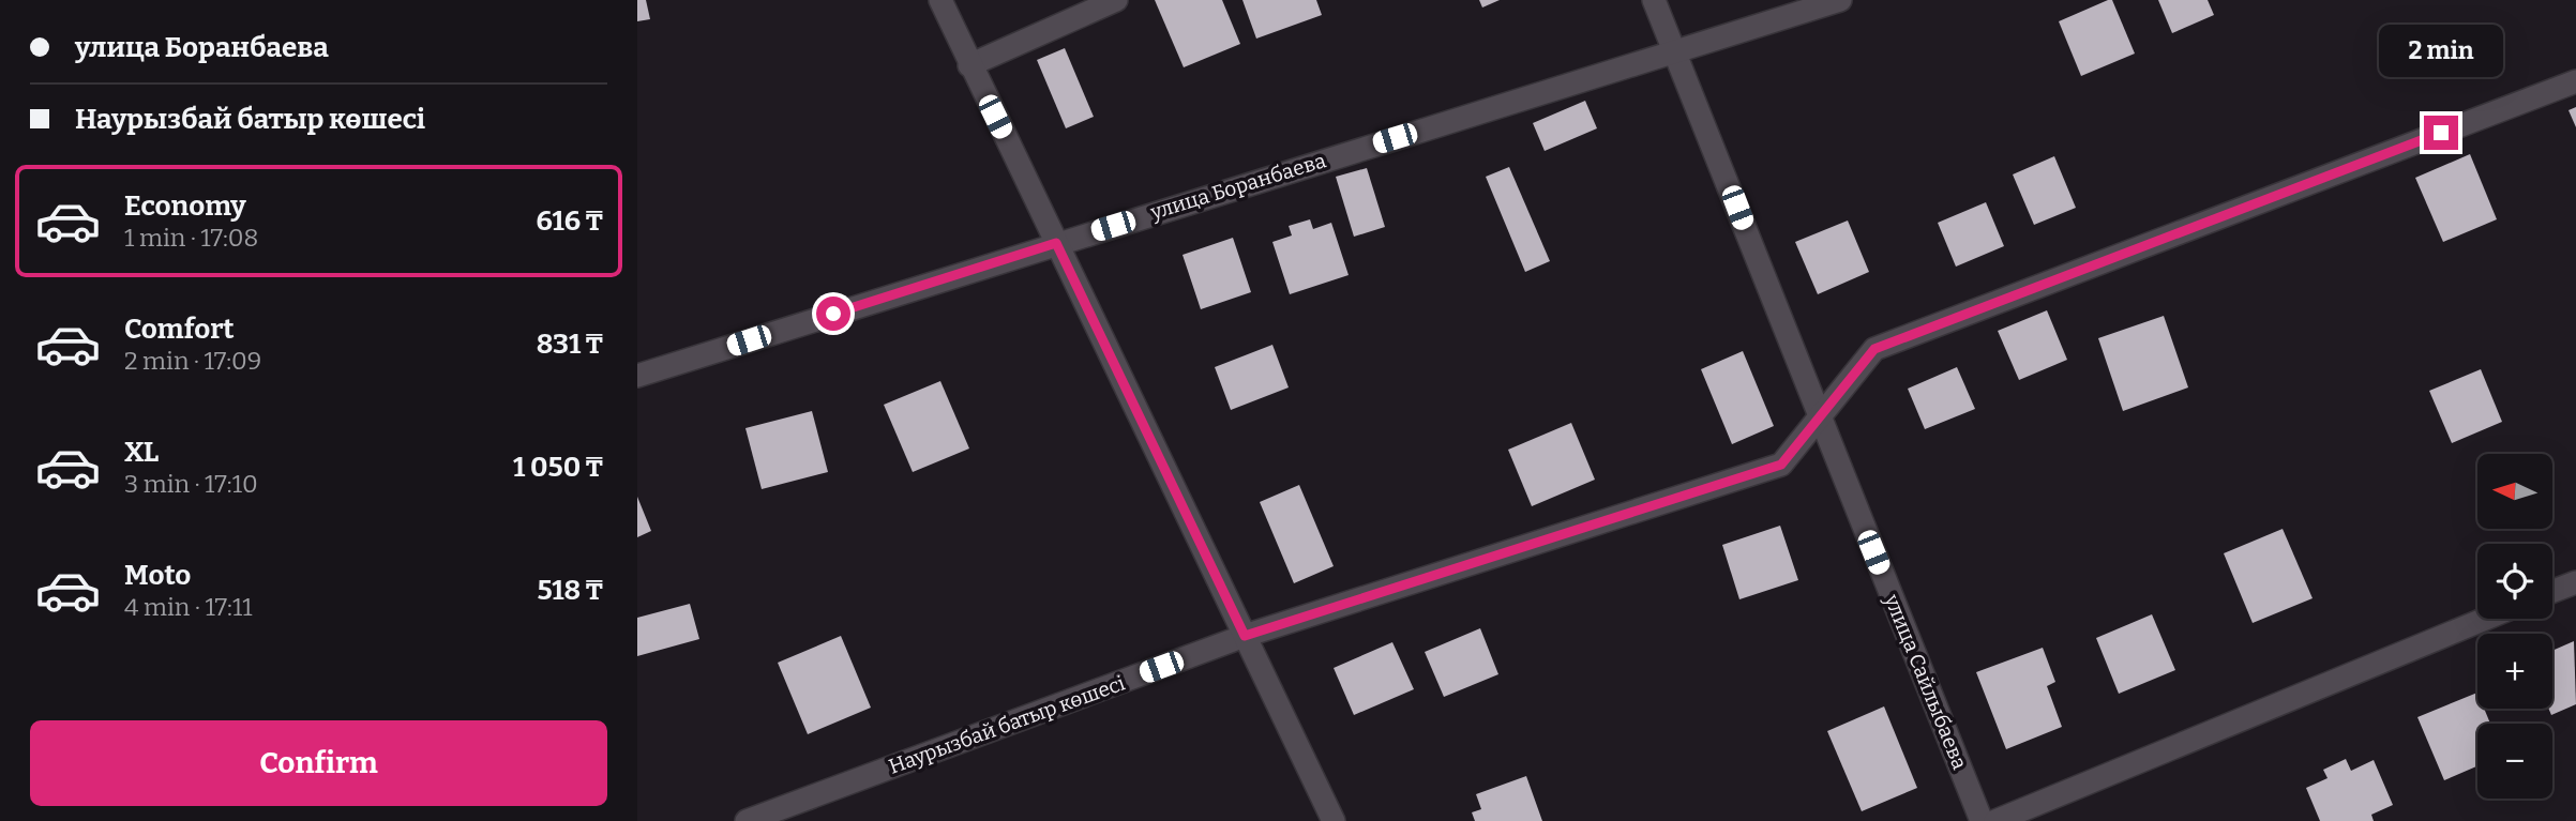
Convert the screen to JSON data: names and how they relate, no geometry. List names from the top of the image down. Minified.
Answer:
{"streets":{"street":["улица Боранбаева","улица Сайлыбаева","Наурызбай батыр көшесі"]},"crossings":[["улица Боранбаева","улица Сайлыбаева"],["улица Сайлыбаева","Наурызбай батыр көшесі"]],"north":"left","page":{"banner":["улица Боранбаева","Наурызбай батыр көшесі"],"bubble":"2 min","list":[{"name":"Economy","note":"1 min · 17:08","value":"616 ₸"},{"name":"Comfort","note":"2 min · 17:09","value":"831 ₸"},{"name":"XL","note":"3 min · 17:10","value":"1 050 ₸"},{"name":"Moto","note":"4 min · 17:11","value":"518 ₸"}],"map_buttons":["+","−"],"buttons":"Confirm"}}
